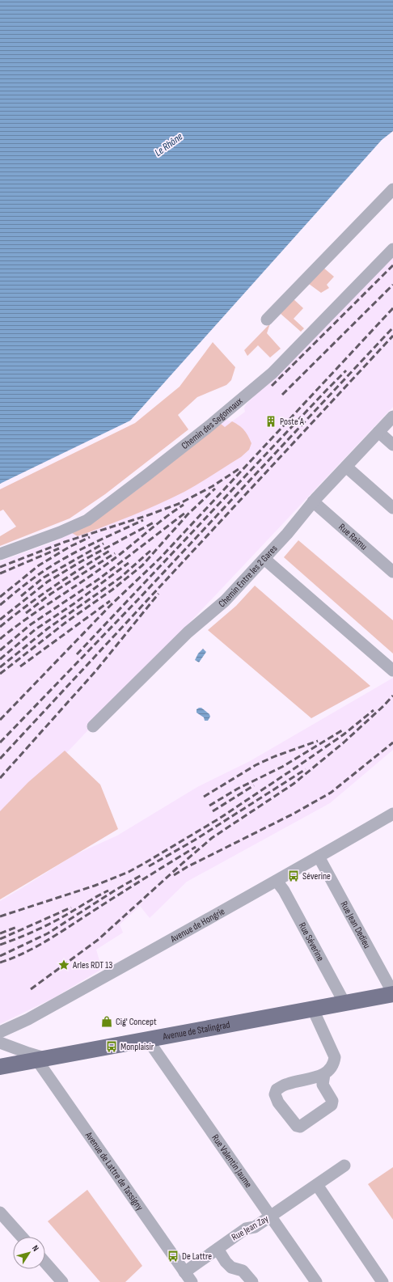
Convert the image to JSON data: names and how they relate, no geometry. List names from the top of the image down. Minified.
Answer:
{"streets":{"main road":["Avenue de Stalingrad"],"street":["Chemin des Segonnaux","Rue Raimu","Chemin Entre les 2 Gares","Rue Jean Dedieu","Avenue de Hongrie","Rue Séverine","Rue Valentin Jaume","Avenue de Lattre de Tassigny","Rue Jean Zay"]},"crossings":[["Rue Raimu","Chemin Entre les 2 Gares"],["Rue Jean Dedieu","Avenue de Hongrie"],["Rue Jean Dedieu","Avenue de Stalingrad"],["Avenue de Hongrie","Rue Séverine"],["Rue Séverine","Avenue de Stalingrad"],["Avenue de Stalingrad","Rue Valentin Jaume"],["Avenue de Stalingrad","Avenue de Lattre de Tassigny"],["Rue Valentin Jaume","Rue Jean Zay"],["Avenue de Lattre de Tassigny","Rue Jean Zay"]],"water":["Le Rhône"],"places":{"building":["Poste A"],"bus stop":["Séverine","Monplaisir","De Lattre"],"place":["Arles RDT 13"],"shop":["Cig' Concept"]},"north":"top right"}
